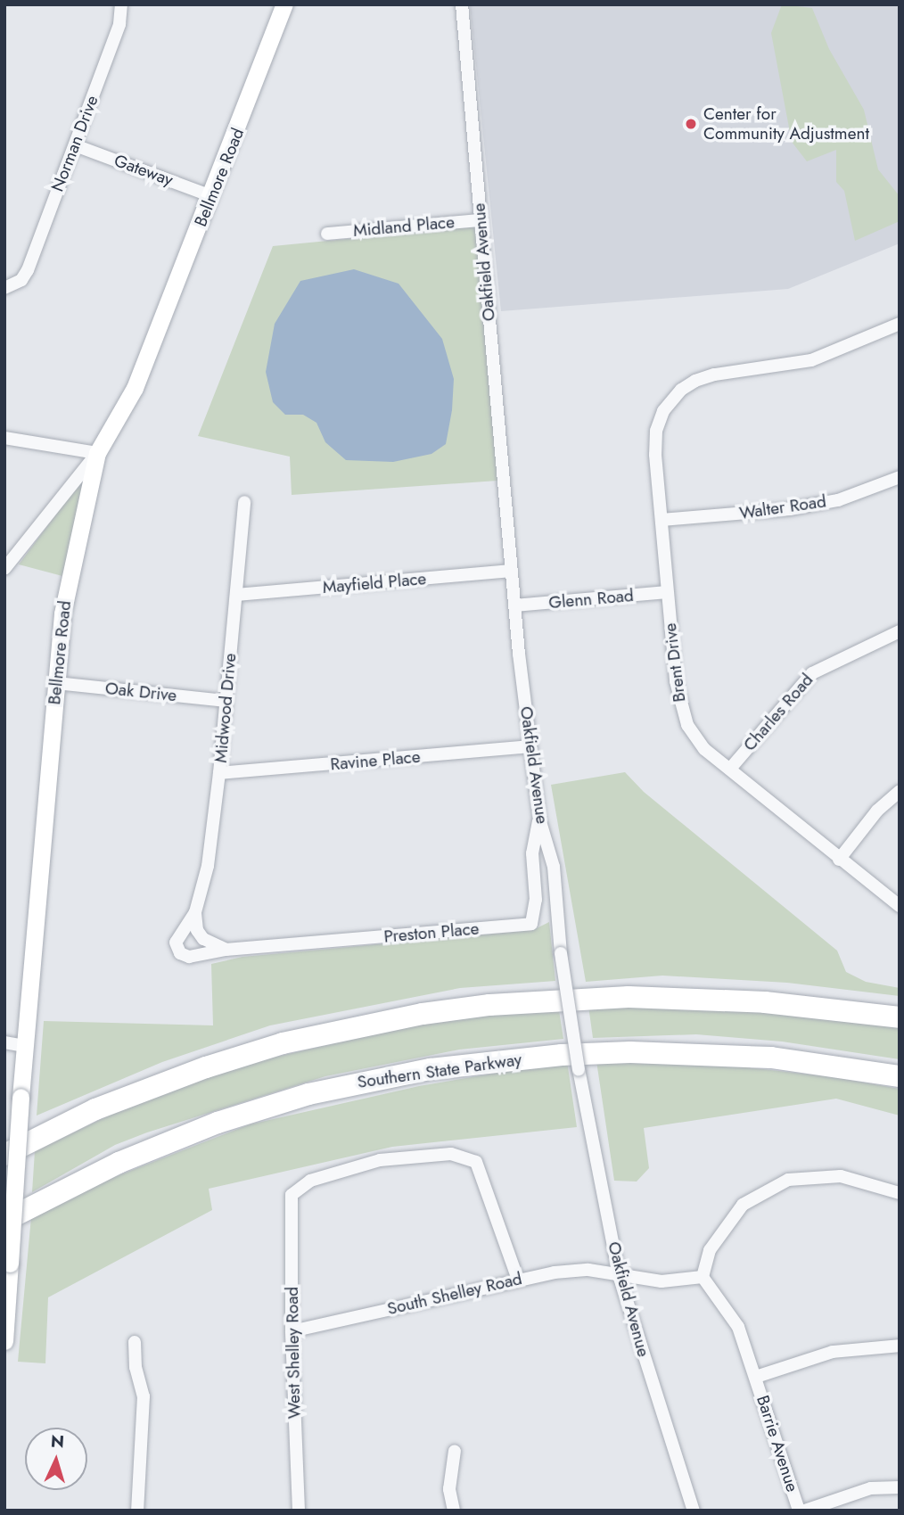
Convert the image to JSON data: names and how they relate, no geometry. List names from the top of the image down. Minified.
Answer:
{"streets":{"highway":["Southern State Parkway"],"main road":["Bellmore Road"],"street":["Norman Drive","Gateway","Midland Place","Oakfield Avenue","Walter Road","Mayfield Place","Glenn Road","Brent Drive","Oak Drive","Midwood Drive","Charles Road","Ravine Place","Preston Place","South Shelley Road","West Shelley Road","Barrie Avenue"]},"crossings":[["Norman Drive","Gateway"],["Gateway","Bellmore Road"],["Bellmore Road","Oak Drive"],["Midland Place","Oakfield Avenue"],["Oakfield Avenue","Mayfield Place"],["Oakfield Avenue","Glenn Road"],["Oakfield Avenue","Ravine Place"],["Oakfield Avenue","Preston Place"],["Oakfield Avenue","South Shelley Road"],["Walter Road","Brent Drive"],["Mayfield Place","Midwood Drive"],["Glenn Road","Brent Drive"],["Brent Drive","Charles Road"],["Oak Drive","Midwood Drive"],["Midwood Drive","Ravine Place"],["Midwood Drive","Preston Place"],["South Shelley Road","West Shelley Road"]],"places":["Center for Community Adjustment"],"north":"top"}
